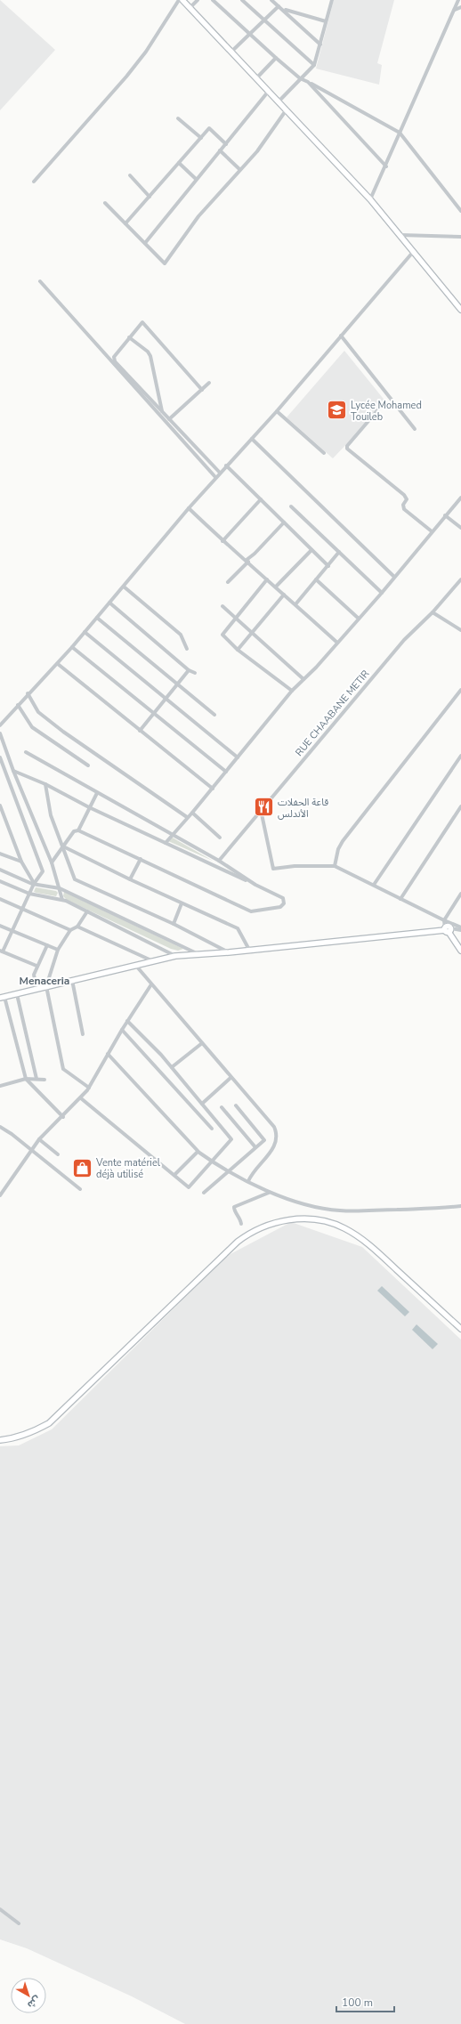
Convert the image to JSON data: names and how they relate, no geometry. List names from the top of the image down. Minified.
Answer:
{"streets":{"street":["RUE CHAABANE METIR"]},"districts":["Menaceria"],"places":{"school or university":["Lycée Mohamed Touileb"],"restaurant":["قاعة الحفلات الأندلس"],"shop":["Vente matériel déjà utilisé"]},"scale_bar":"100 m","north":"bottom right"}
